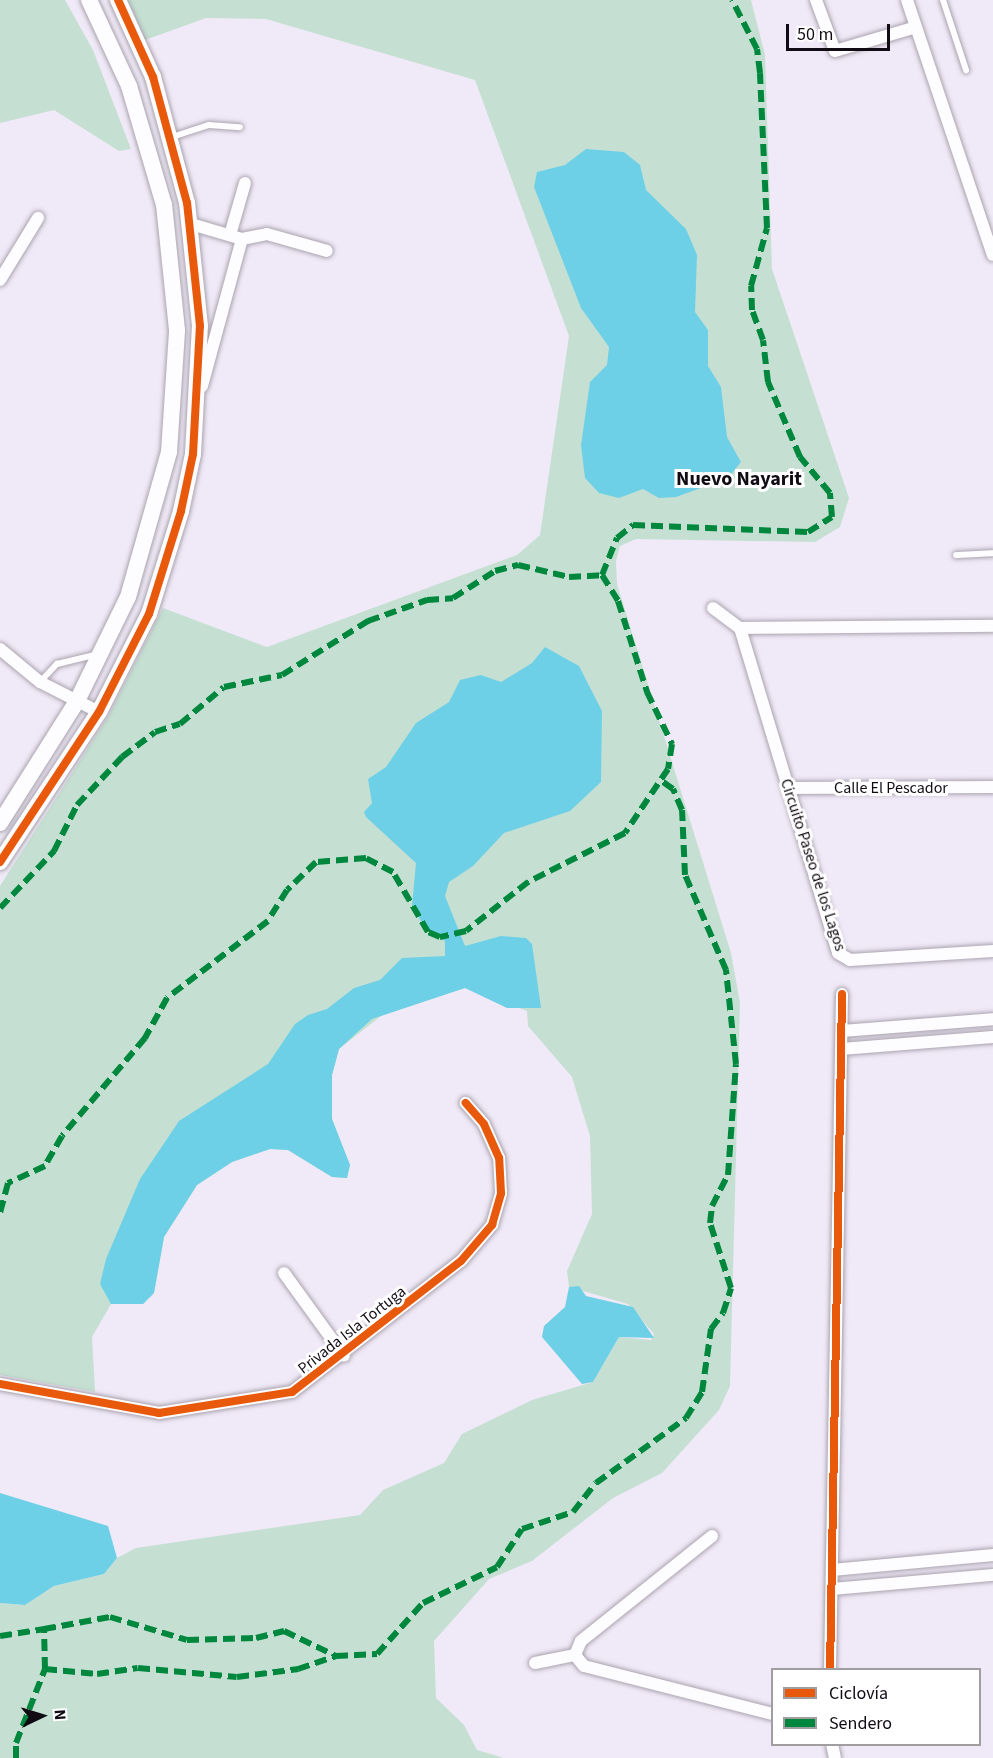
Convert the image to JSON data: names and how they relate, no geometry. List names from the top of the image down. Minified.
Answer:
{"streets":{"street":["Calle El Pescador","Circuito Paseo de los Lagos","Privada Isla Tortuga"]},"crossings":[["Calle El Pescador","Circuito Paseo de los Lagos"]],"districts":["Nuevo Nayarit"],"legend":["Ciclovía","Sendero"],"scale_bar":"50 m","north":"right"}
